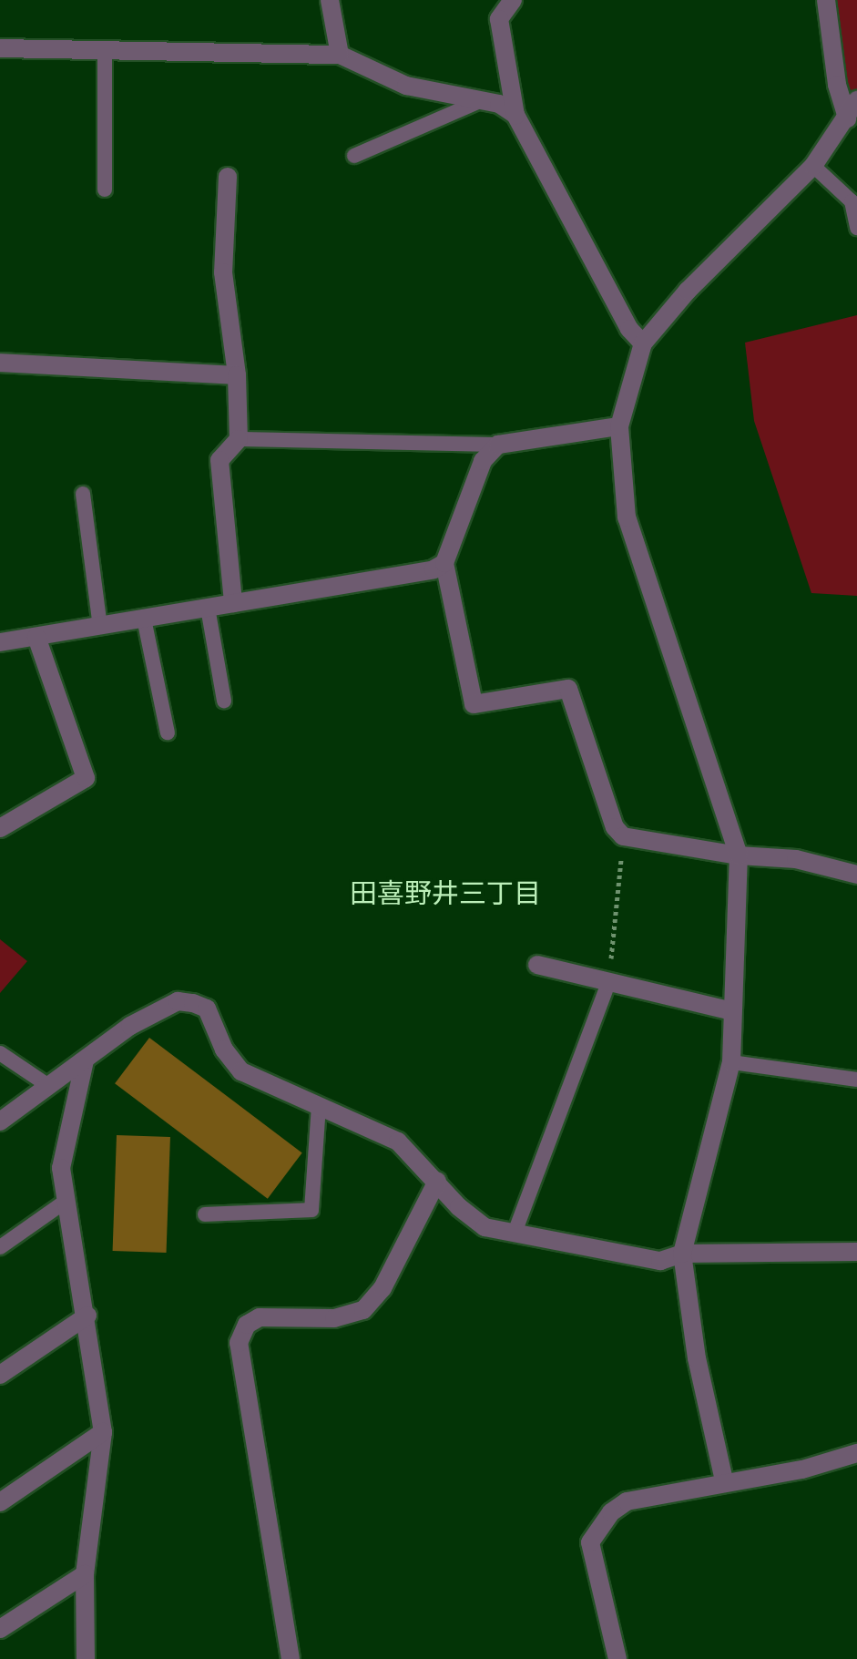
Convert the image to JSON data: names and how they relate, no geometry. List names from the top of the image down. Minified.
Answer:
{"districts":["田喜野井三丁目"]}
